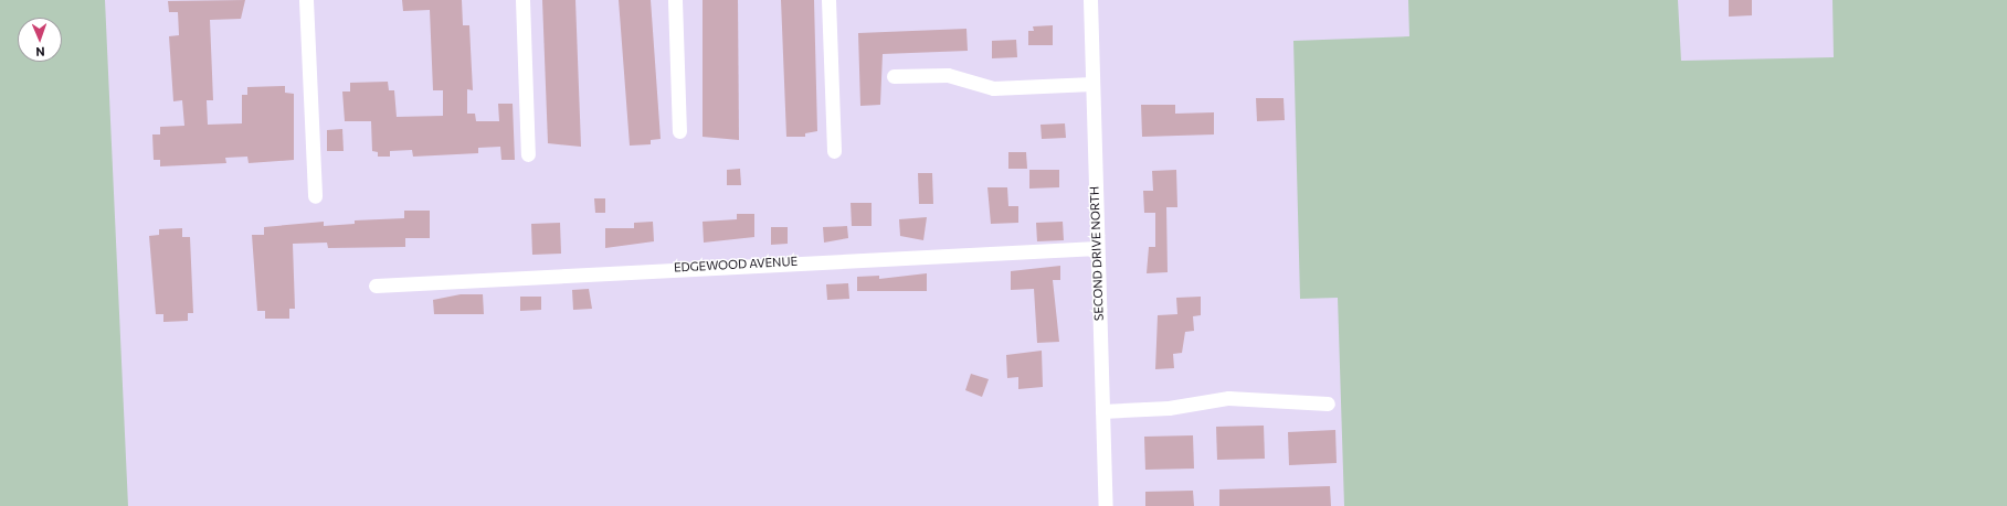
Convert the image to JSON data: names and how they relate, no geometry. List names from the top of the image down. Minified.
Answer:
{"streets":{"street":["SECOND DRIVE NORTH","EDGEWOOD AVENUE"]},"crossings":[["SECOND DRIVE NORTH","EDGEWOOD AVENUE"]],"north":"bottom"}
